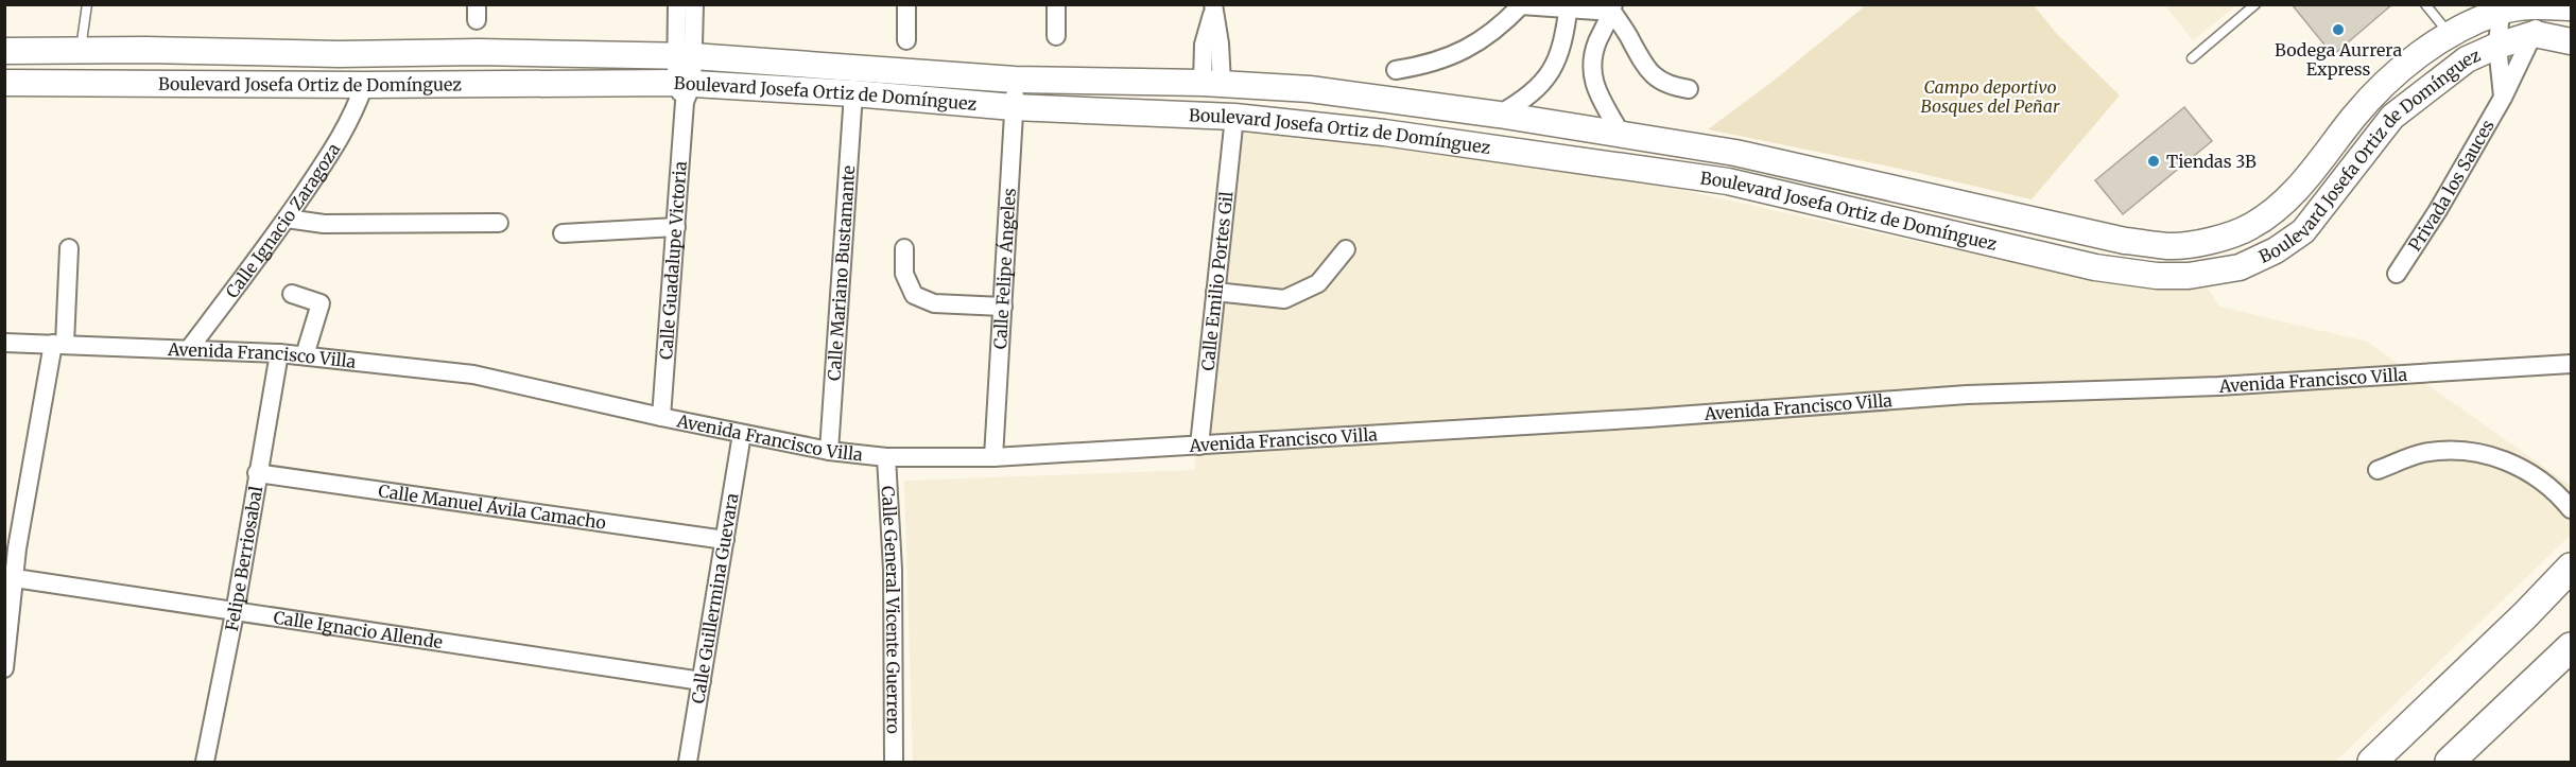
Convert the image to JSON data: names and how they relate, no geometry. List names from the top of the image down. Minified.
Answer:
{"streets":{"street":["Boulevard Josefa Ortiz de Domínguez","Privada los Sauces","Calle Ignacio Zaragoza","Calle Guadalupe Victoria","Calle Felipe Ángeles","Calle Mariano Bustamante","Calle Emilio Portes Gil","Avenida Francisco Villa","Calle Manuel Ávila Camacho","Felipe Berriosabal","Calle Guillermina Guevara","Calle General Vicente Guerrero","Calle Ignacio Allende"]},"crossings":[["Boulevard Josefa Ortiz de Domínguez","Privada los Sauces"],["Boulevard Josefa Ortiz de Domínguez","Calle Ignacio Zaragoza"],["Boulevard Josefa Ortiz de Domínguez","Calle Guadalupe Victoria"],["Boulevard Josefa Ortiz de Domínguez","Calle Felipe Ángeles"],["Boulevard Josefa Ortiz de Domínguez","Calle Mariano Bustamante"],["Boulevard Josefa Ortiz de Domínguez","Calle Emilio Portes Gil"],["Calle Ignacio Zaragoza","Avenida Francisco Villa"],["Calle Guadalupe Victoria","Avenida Francisco Villa"],["Calle Felipe Ángeles","Avenida Francisco Villa"],["Calle Mariano Bustamante","Avenida Francisco Villa"],["Calle Emilio Portes Gil","Avenida Francisco Villa"],["Avenida Francisco Villa","Felipe Berriosabal"],["Avenida Francisco Villa","Calle Guillermina Guevara"],["Avenida Francisco Villa","Calle General Vicente Guerrero"],["Calle Manuel Ávila Camacho","Felipe Berriosabal"],["Calle Manuel Ávila Camacho","Calle Guillermina Guevara"],["Felipe Berriosabal","Calle Ignacio Allende"],["Calle Guillermina Guevara","Calle Ignacio Allende"]],"parks":["Campo deportivo Bosques del Peñar"],"places":["Bodega Aurrera Express","Tiendas 3B"]}
